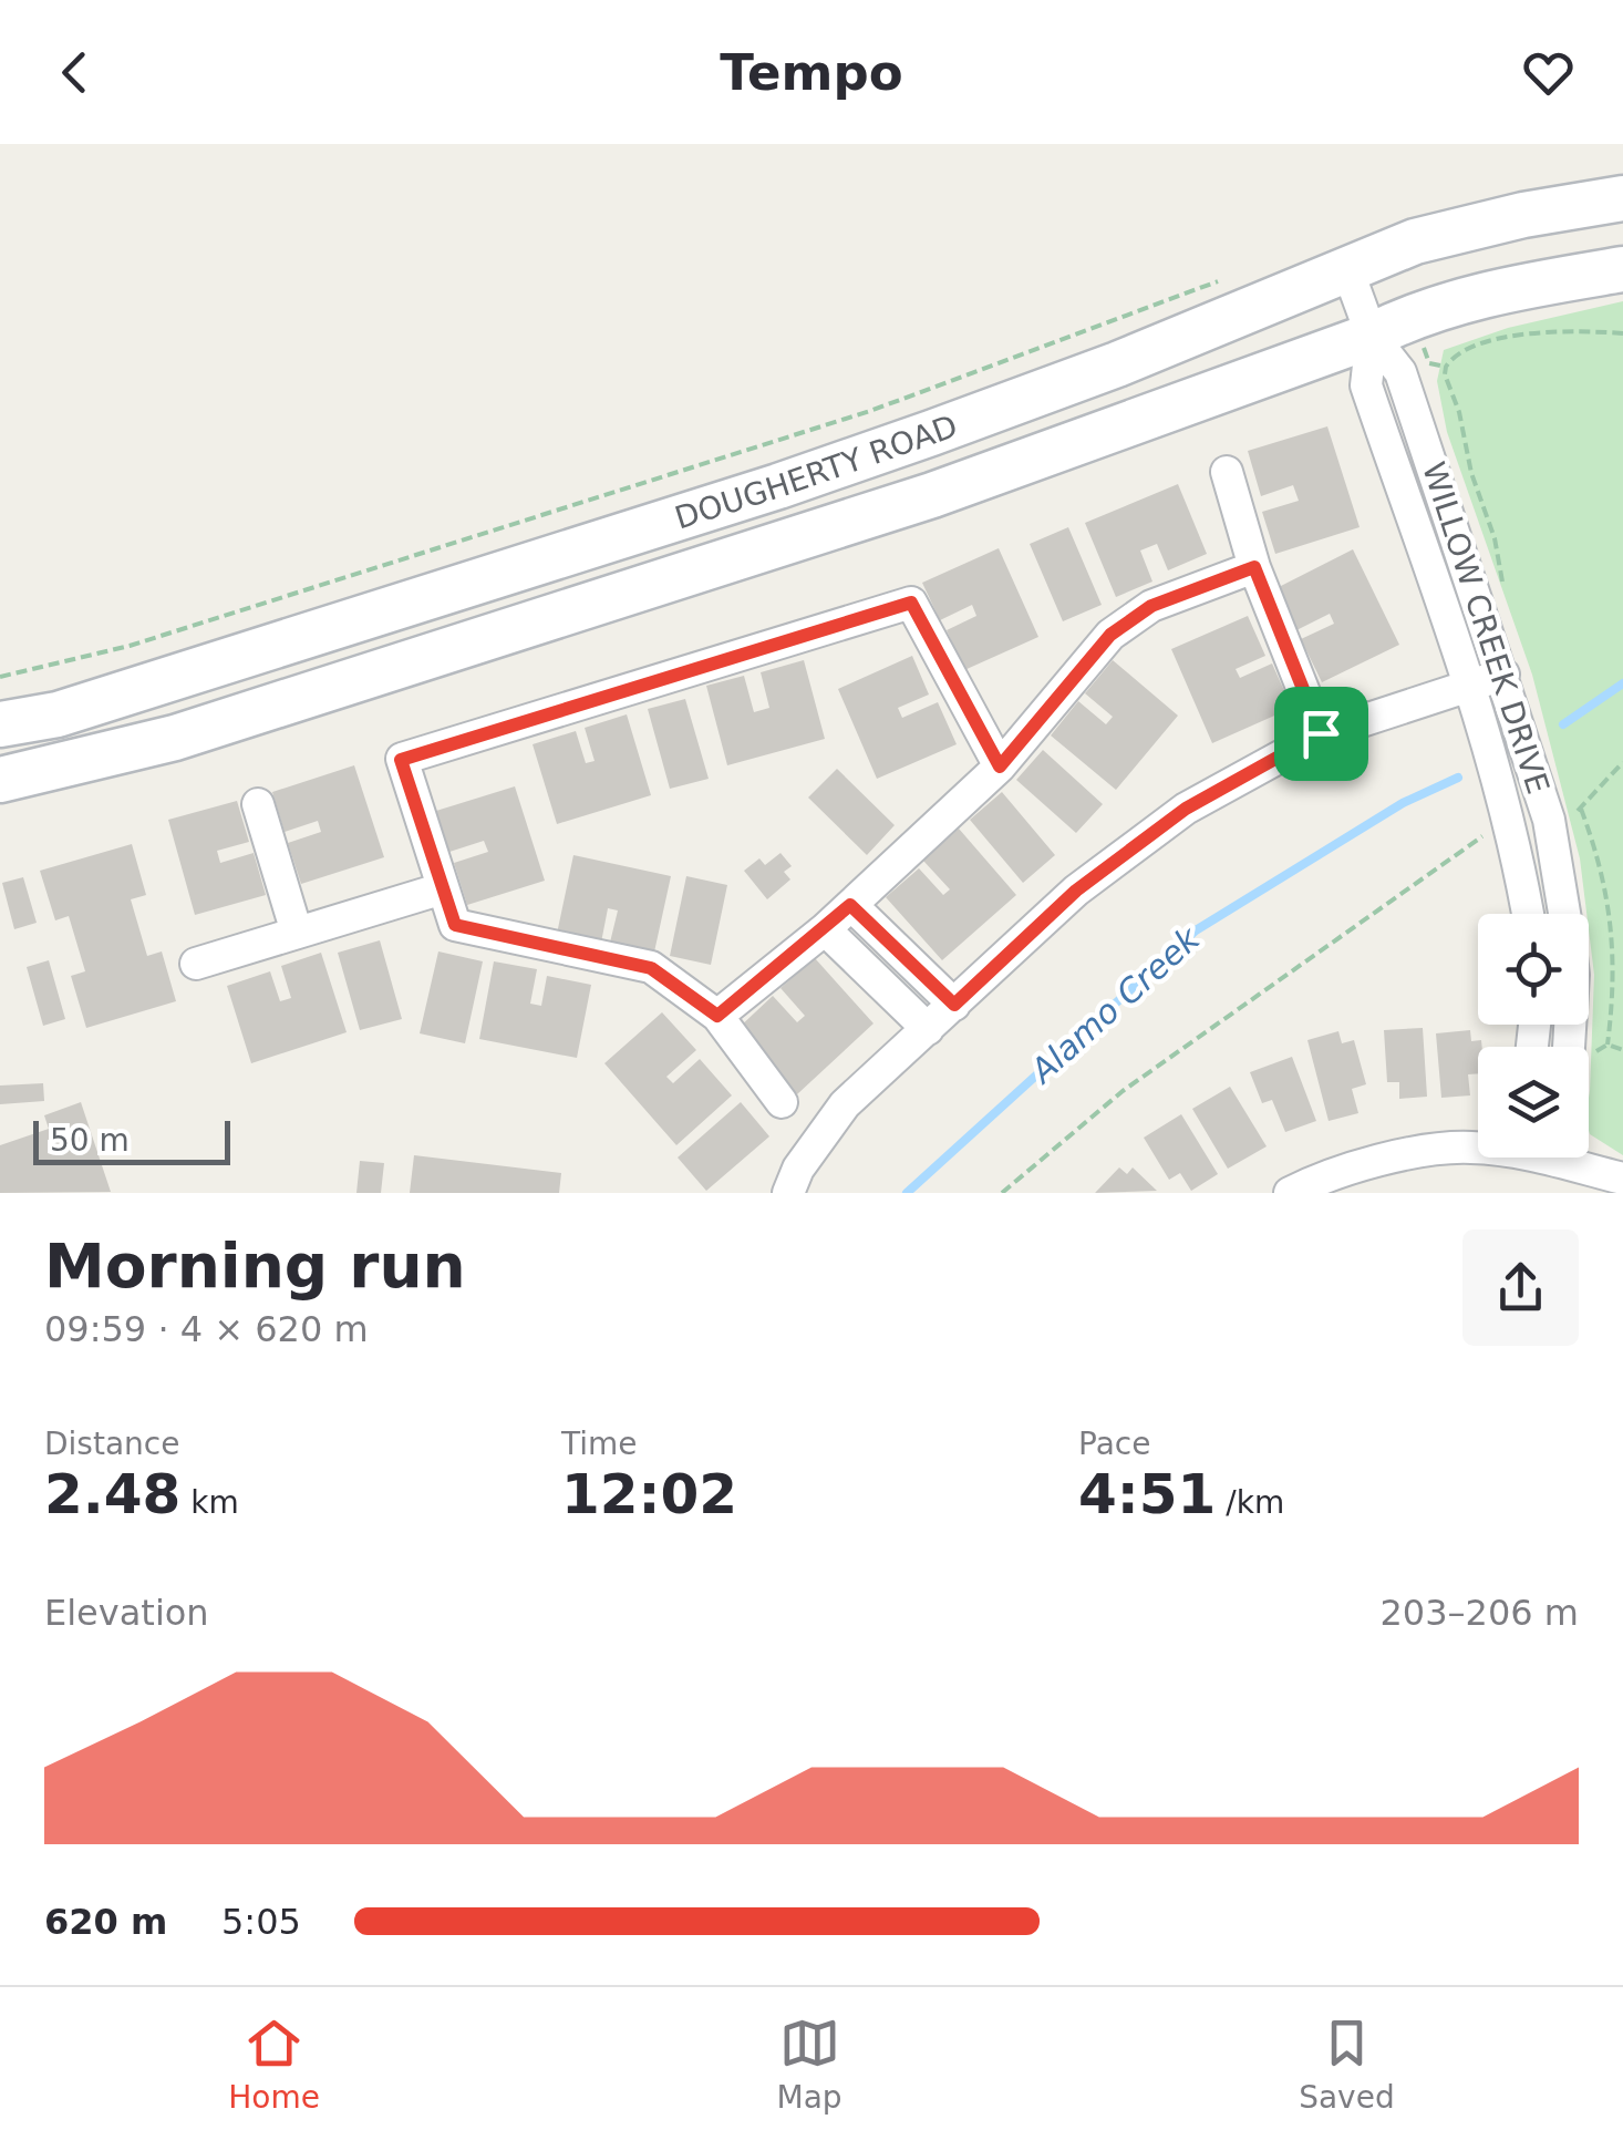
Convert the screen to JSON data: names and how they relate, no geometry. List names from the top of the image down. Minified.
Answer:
{"streets":{"main road":["DOUGHERTY ROAD"],"street":["WILLOW CREEK DRIVE"]},"crossings":[["DOUGHERTY ROAD","WILLOW CREEK DRIVE"]],"water":["Alamo Creek"],"scale_bar":"50 m","page":{"header":"Tempo","scale":"50 m","heading":["Morning run","09:59 · 4 × 620 m"],"stats":[["Distance","2.48 km"],["Time","12:02"],["Pace","4:51 /km"]],"chart":["Elevation","203–206 m"],"list":[{"name":"620 m","note":"5:05"}],"tabs":["Home","Map","Saved"]}}
